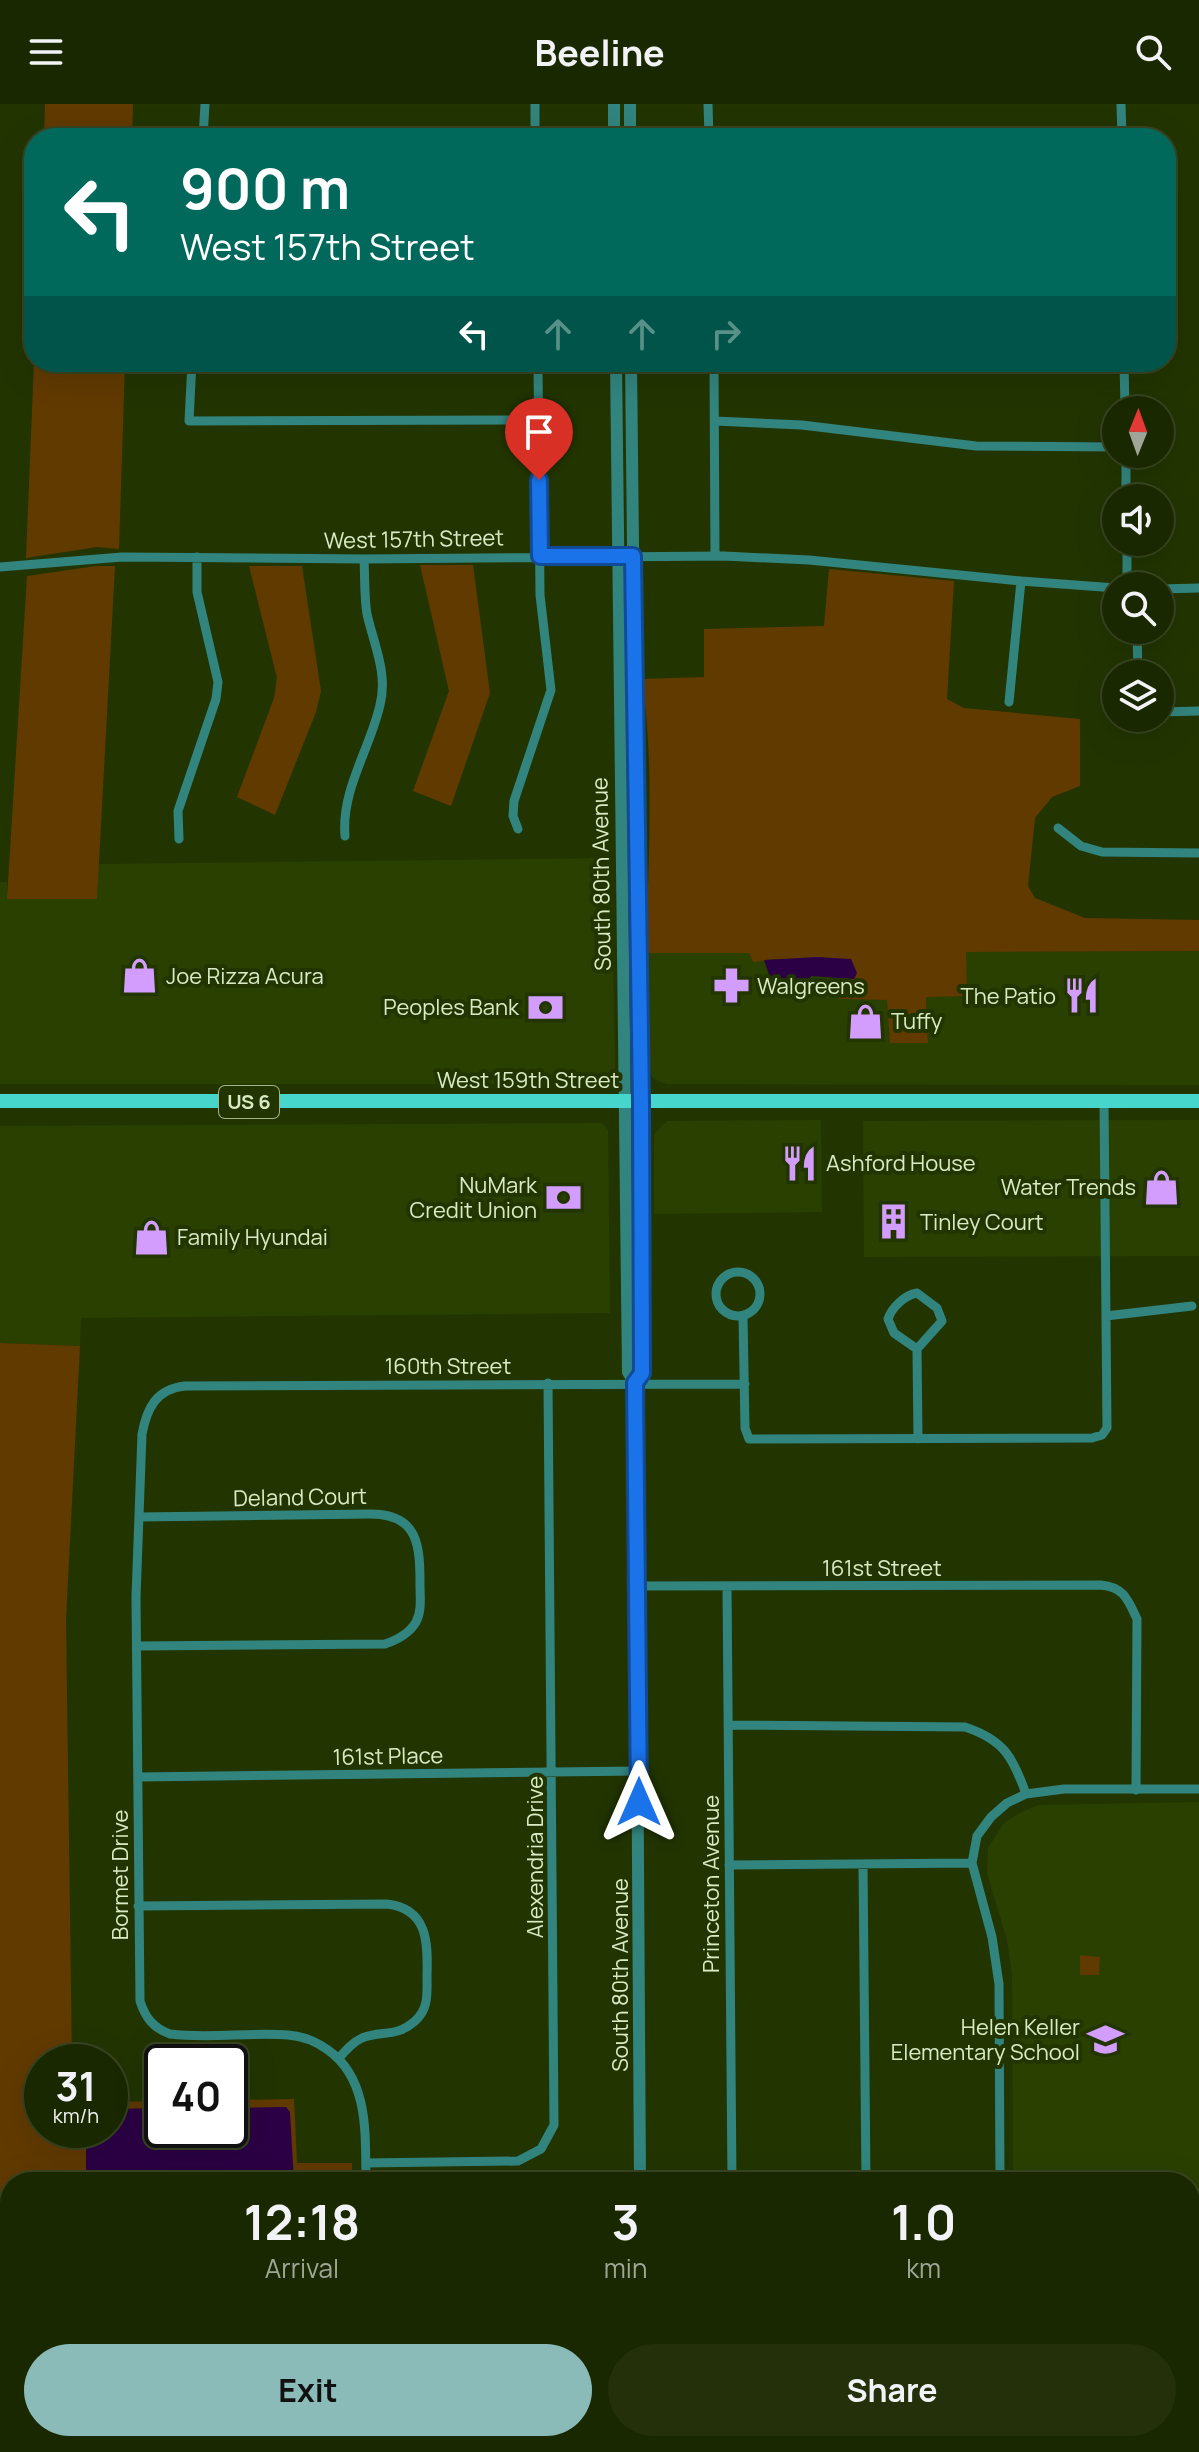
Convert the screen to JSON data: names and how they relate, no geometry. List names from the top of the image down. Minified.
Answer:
{"streets":{"main road":["West 159th Street","US 6"],"street":["West 157th Street","South 80th Avenue","160th Street","Deland Court","161st Street","161st Place","Alexendria Drive","Bormet Drive","Princeton Avenue"]},"crossings":[["West 157th Street","South 80th Avenue"],["South 80th Avenue","West 159th Street"],["South 80th Avenue","160th Street"],["South 80th Avenue","161st Street"],["South 80th Avenue","161st Place"],["160th Street","Alexendria Drive"],["160th Street","Bormet Drive"],["Deland Court","Bormet Drive"],["161st Street","Princeton Avenue"],["161st Place","Alexendria Drive"],["161st Place","Bormet Drive"]],"places":{"shop":["Joe Rizza Acura","Tuffy","Water Trends","Family Hyundai"],"pharmacy":["Walgreens"],"restaurant":["The Patio","Ashford House"],"bank":["Peoples Bank","NuMark Credit Union"],"building":["Tinley Court"],"school or university":["Helen Keller Elementary School"]},"north":"top","page":{"header":"Beeline","turn":["900 m","West 157th Street"],"speed":"31 km/h","limit":"40","eta":["12:18","Arrival","3","min","1.0","km"],"buttons":["Exit","Share"]}}
